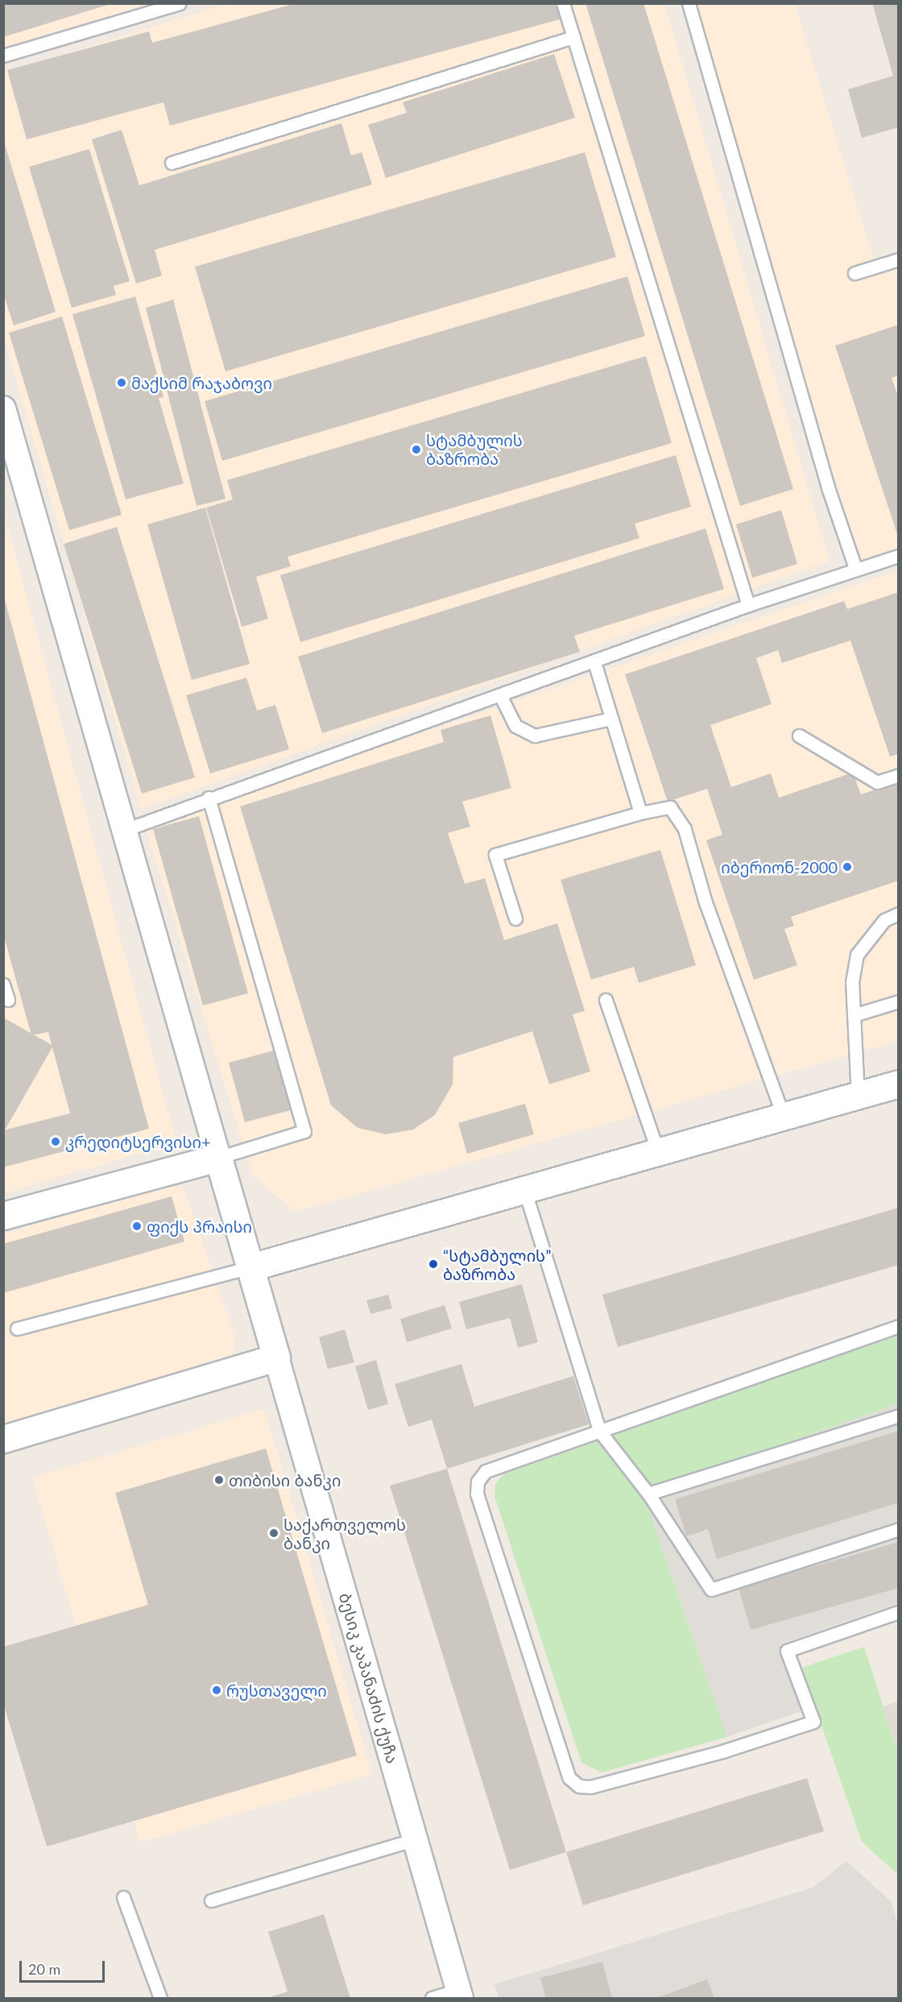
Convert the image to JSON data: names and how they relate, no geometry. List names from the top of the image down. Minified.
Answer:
{"streets":{"street":["ბესიკ კაპანაძის ქუჩა"]},"places":["მაქსიმ რაჯაბოვი","სტამბულის ბაზრობა","იბერიონ-2000","კრედიტსერვისი+","ფიქს პრაისი","“სტამბულის” ბაზრობა","თიბისი ბანკი","საქართველოს ბანკი","რუსთაველი"],"scale_bar":"20 m"}
